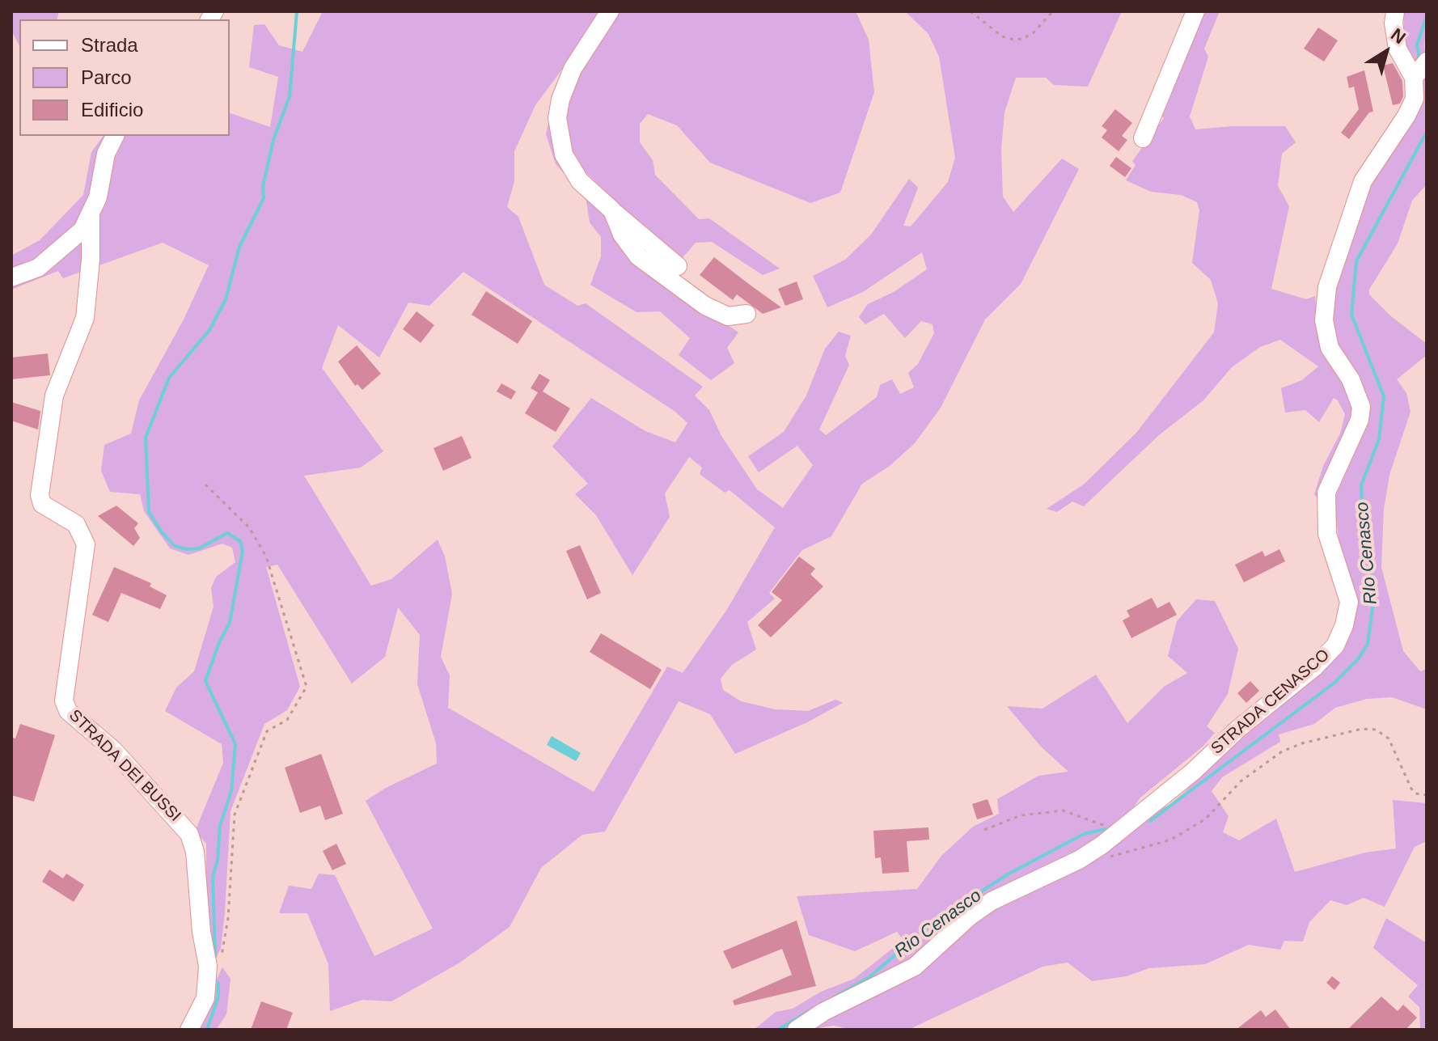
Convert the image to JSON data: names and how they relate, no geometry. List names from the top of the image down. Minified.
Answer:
{"streets":{"street":["STRADA CENASCO","STRADA DEI BUSSI"]},"water":["RIo Cenasco","Rio Cenasco"],"legend":["Strada","Parco","Edificio"],"north":"top right"}
